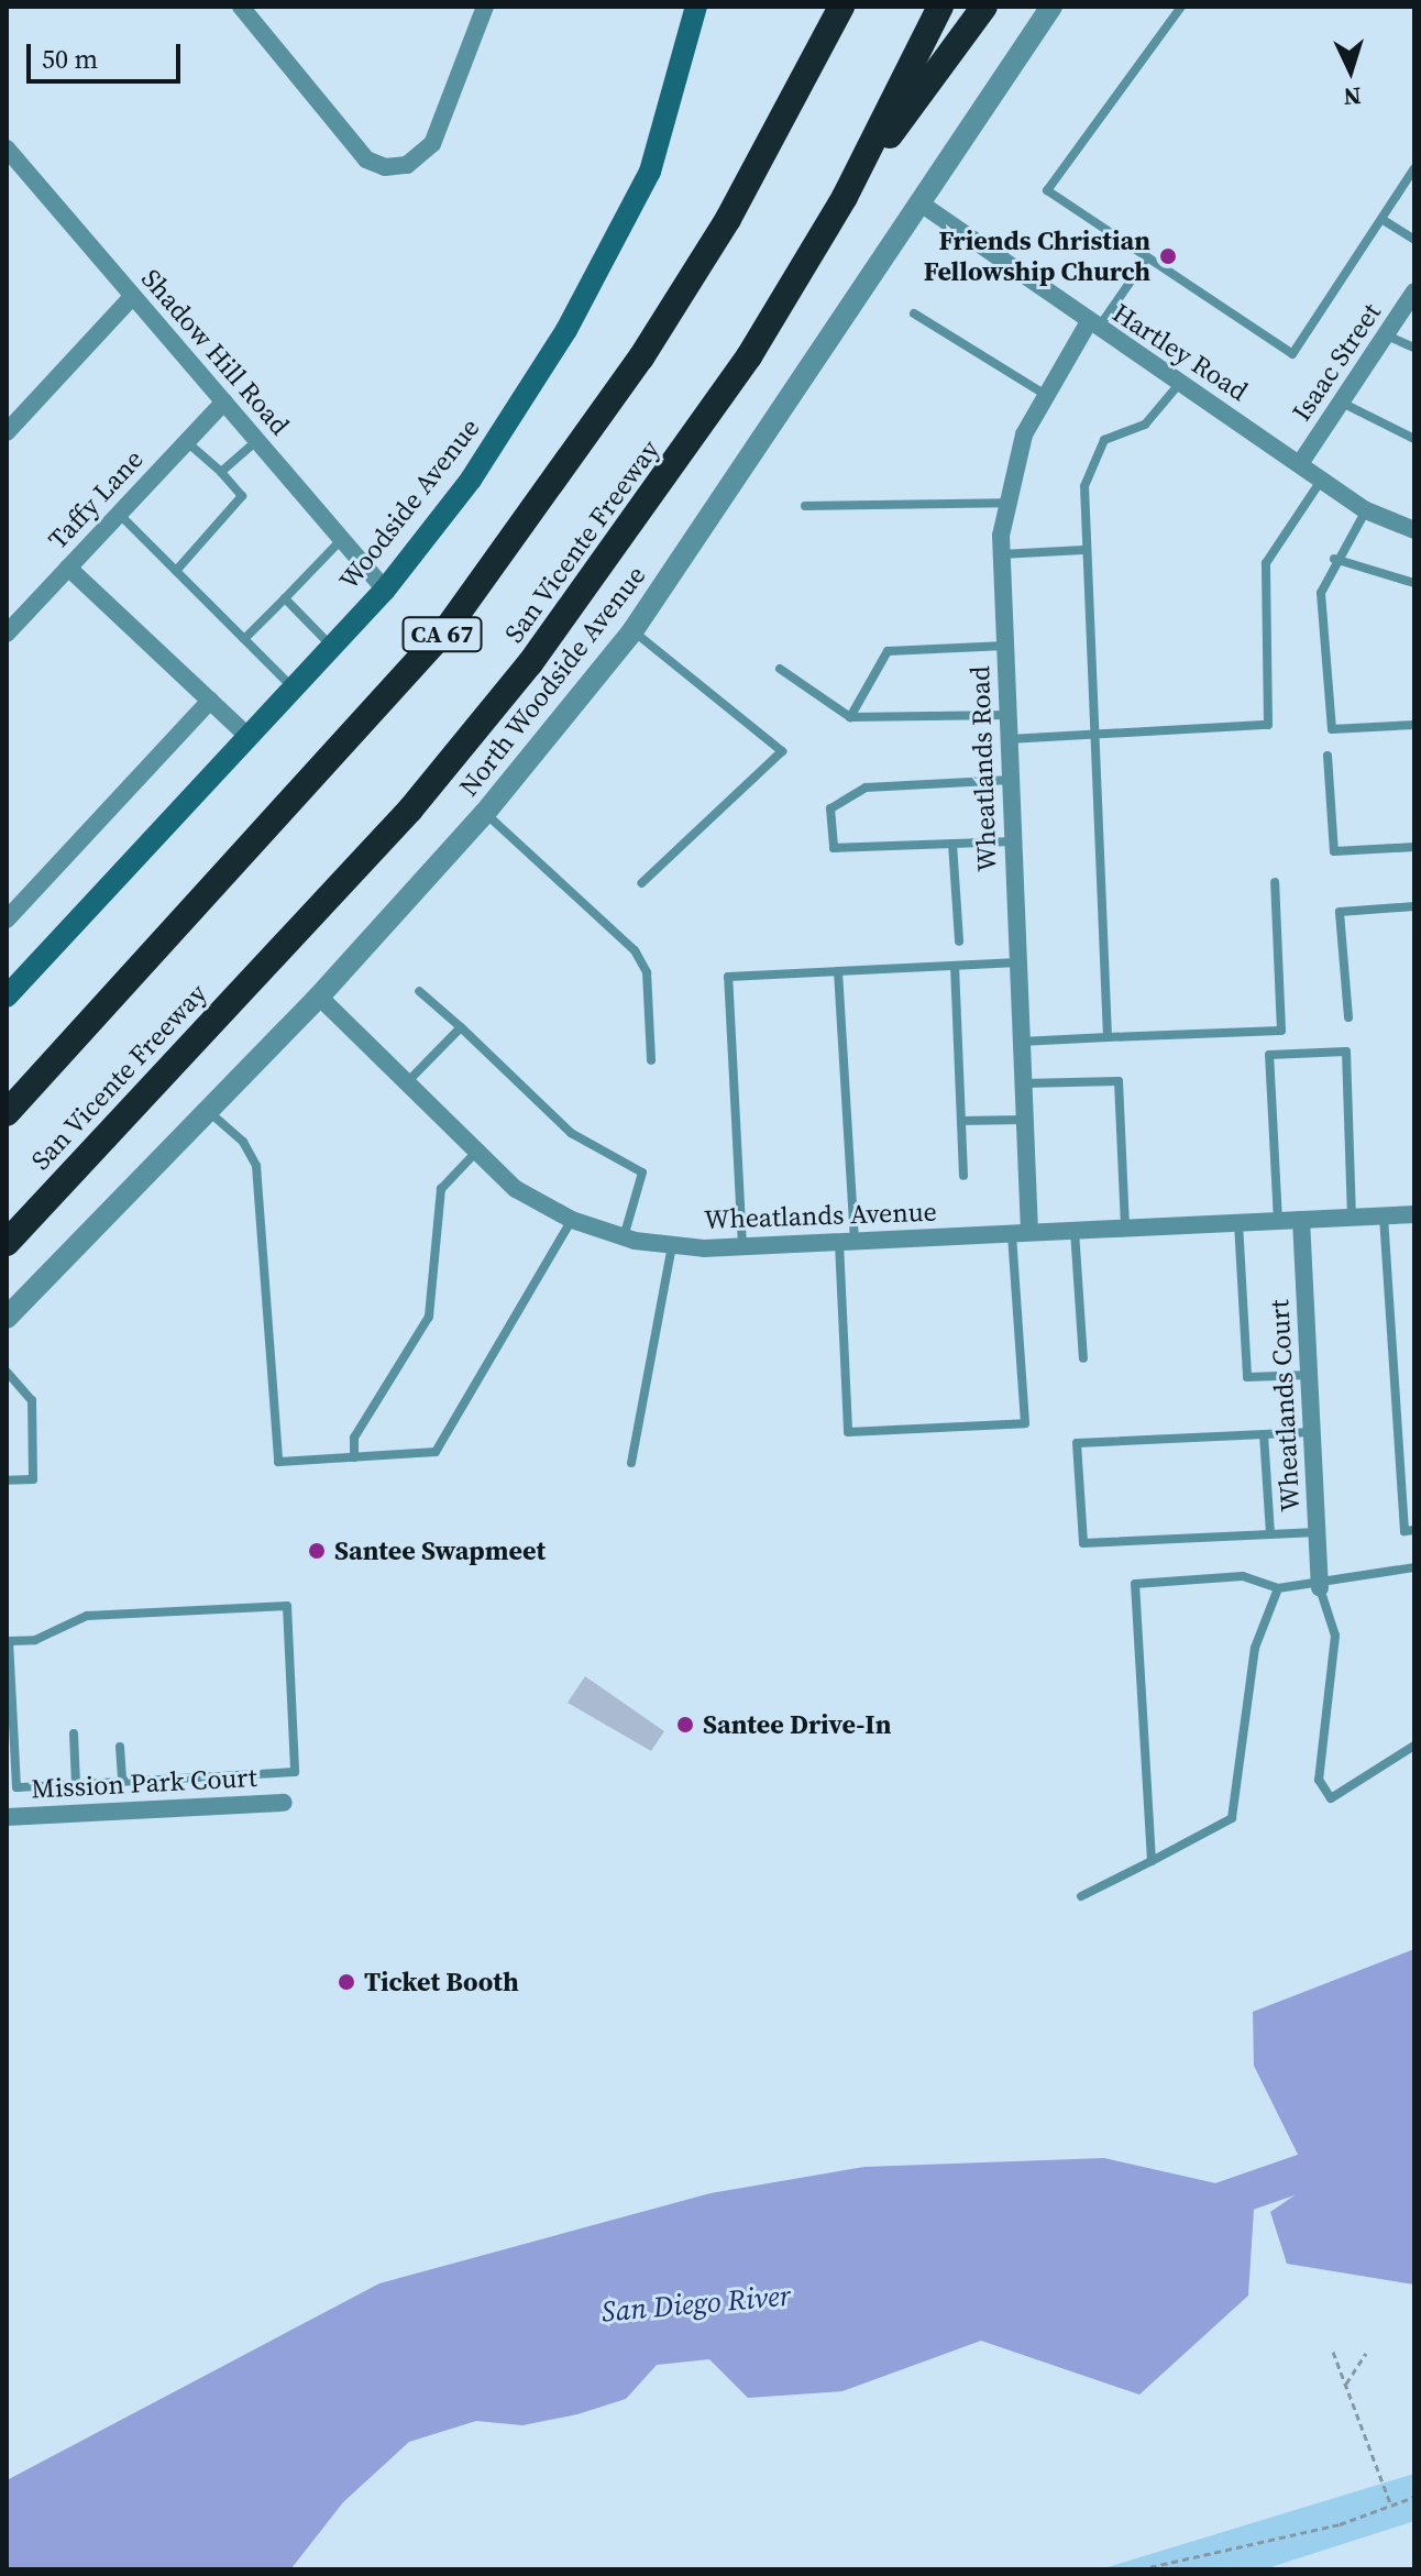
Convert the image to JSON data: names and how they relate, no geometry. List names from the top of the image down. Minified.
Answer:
{"streets":{"highway":["San Vicente Freeway","CA 67"],"main road":["Woodside Avenue"],"street":["Shadow Hill Road","Hartley Road","Isaac Street","Taffy Lane","North Woodside Avenue","Wheatlands Road","Wheatlands Avenue","Wheatlands Court","Mission Park Court"]},"crossings":[["Shadow Hill Road","Taffy Lane"],["Shadow Hill Road","Woodside Avenue"],["Hartley Road","Isaac Street"],["Hartley Road","North Woodside Avenue"],["Hartley Road","Wheatlands Road"],["North Woodside Avenue","Wheatlands Avenue"],["Wheatlands Road","Wheatlands Avenue"],["Wheatlands Avenue","Wheatlands Court"]],"water":["San Diego River"],"places":["Friends Christian Fellowship Church","Santee Swapmeet","Santee Drive-In","Ticket Booth"],"scale_bar":"50 m","north":"bottom"}
